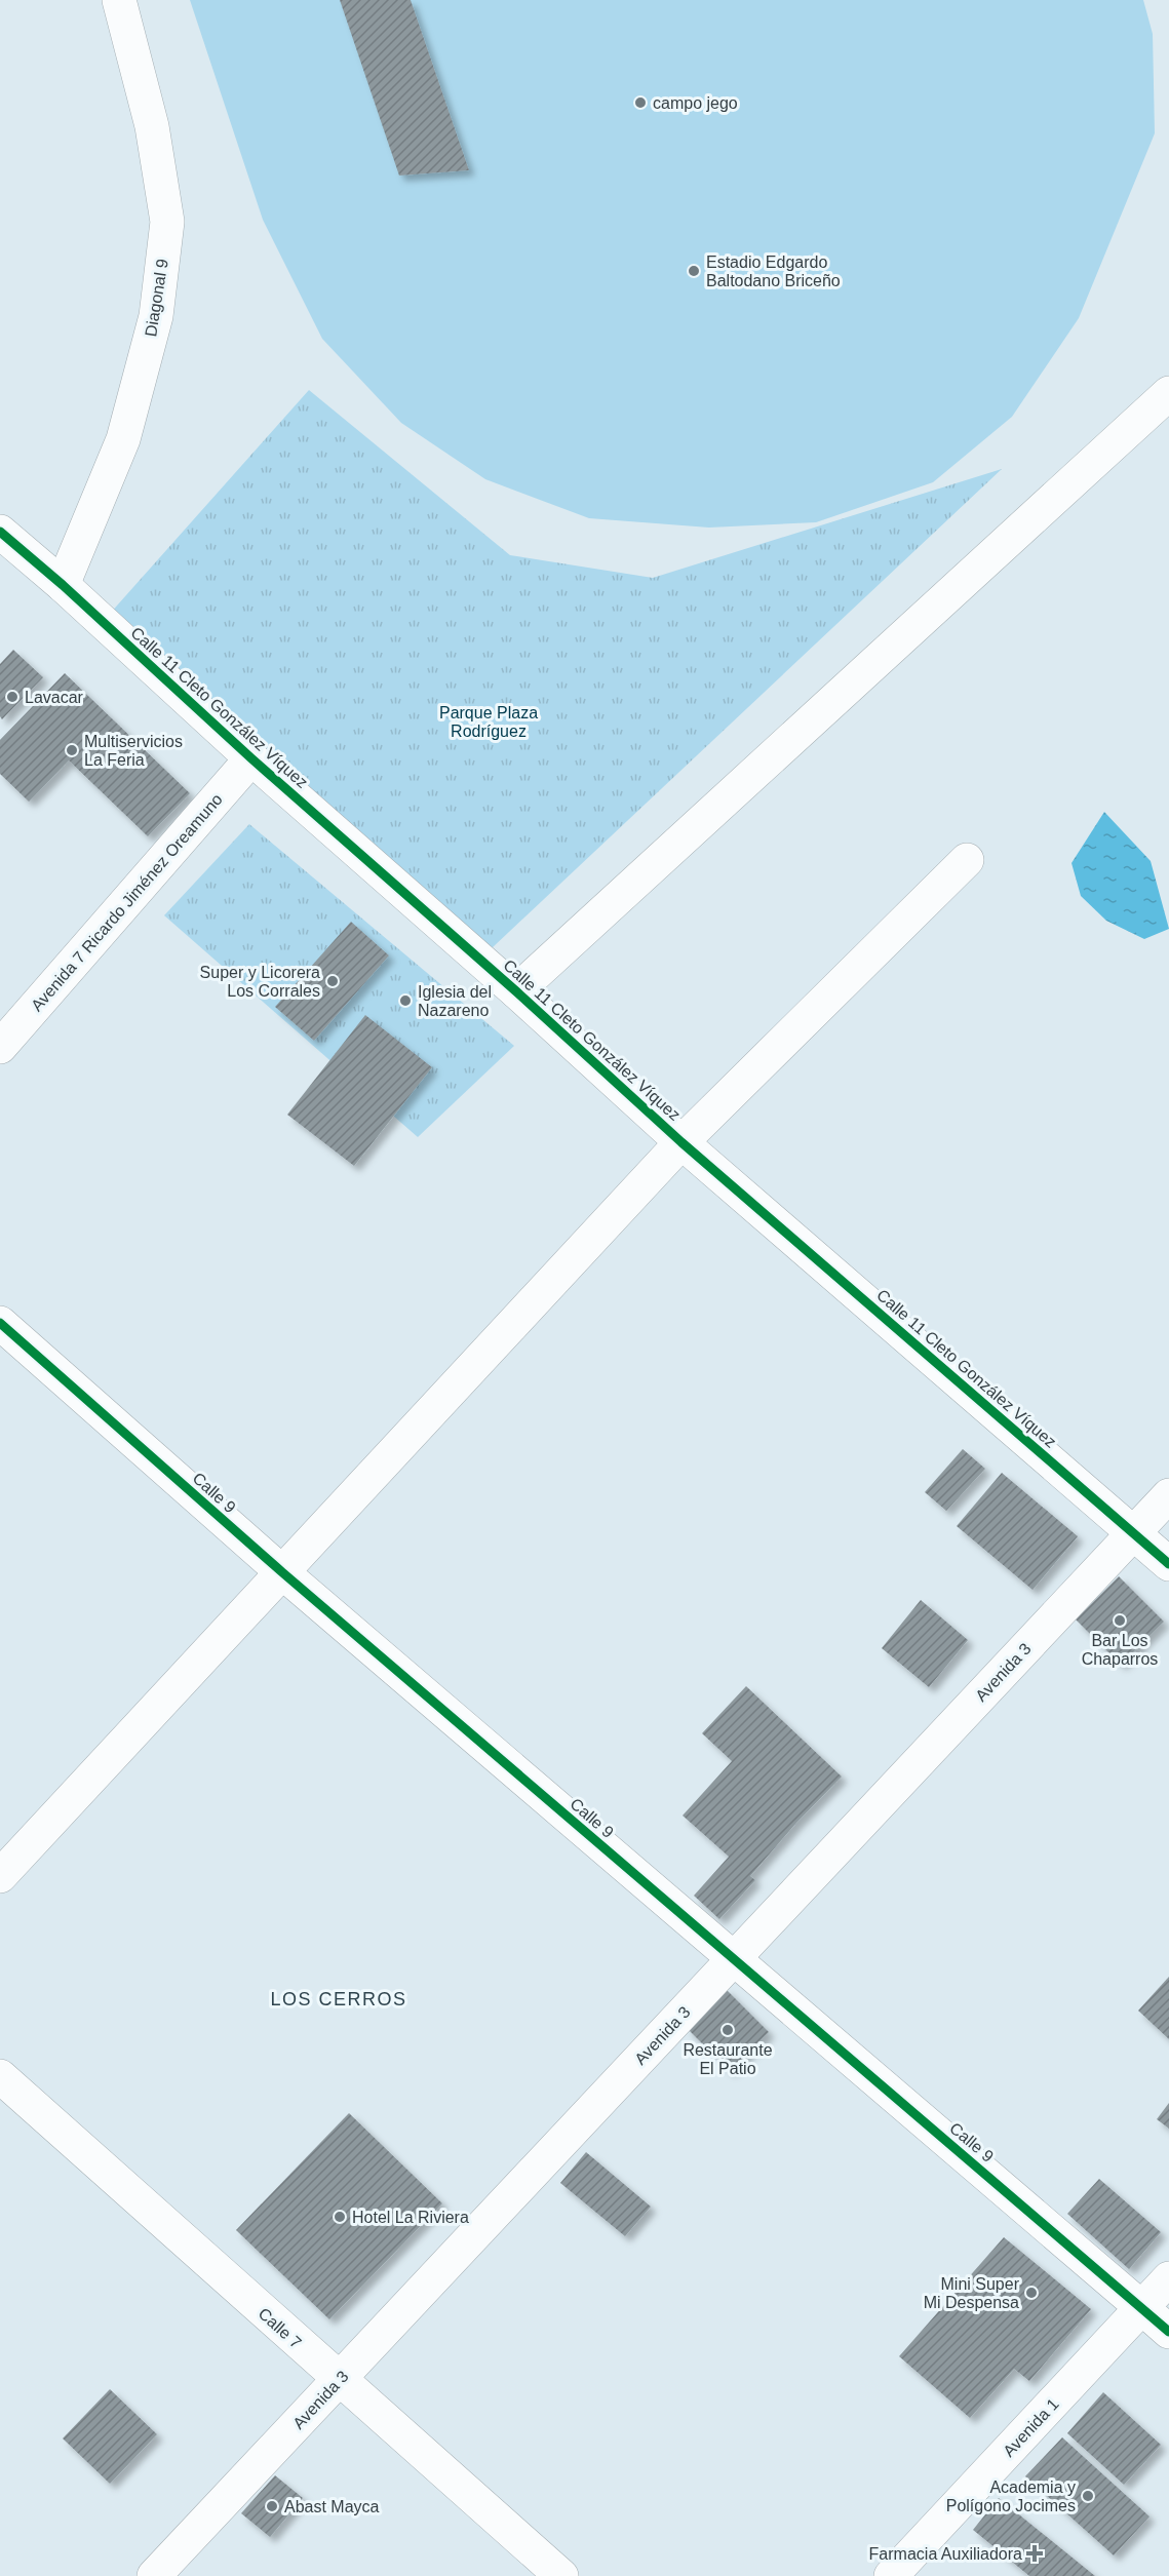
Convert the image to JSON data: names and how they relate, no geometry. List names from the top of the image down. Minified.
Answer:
{"streets":{"street":["Diagonal 9","Calle 11 Cleto González Víquez","Avenida 7 Ricardo Jiménez Oreamuno","Calle 9","Avenida 3","Calle 7","Avenida 1"]},"crossings":[["Diagonal 9","Calle 11 Cleto González Víquez"],["Calle 11 Cleto González Víquez","Avenida 7 Ricardo Jiménez Oreamuno"],["Calle 11 Cleto González Víquez","Avenida 3"],["Calle 9","Avenida 3"],["Calle 9","Avenida 1"],["Avenida 3","Calle 7"]],"districts":["LOS CERROS"],"parks":["Parque Plaza Rodríguez"],"places":{"other":["campo jego","Estadio Edgardo Baltodano Briceño","Lavacar","Multiservicios La Feria","Super y Licorera Los Corrales","Iglesia del Nazareno","Bar Los Chaparros","Restaurante El Patio","Hotel La Riviera","Mini Super Mi Despensa","Academia y Polígono Jocimes","Abast Mayca"],"health":["Farmacia Auxiliadora"]}}
